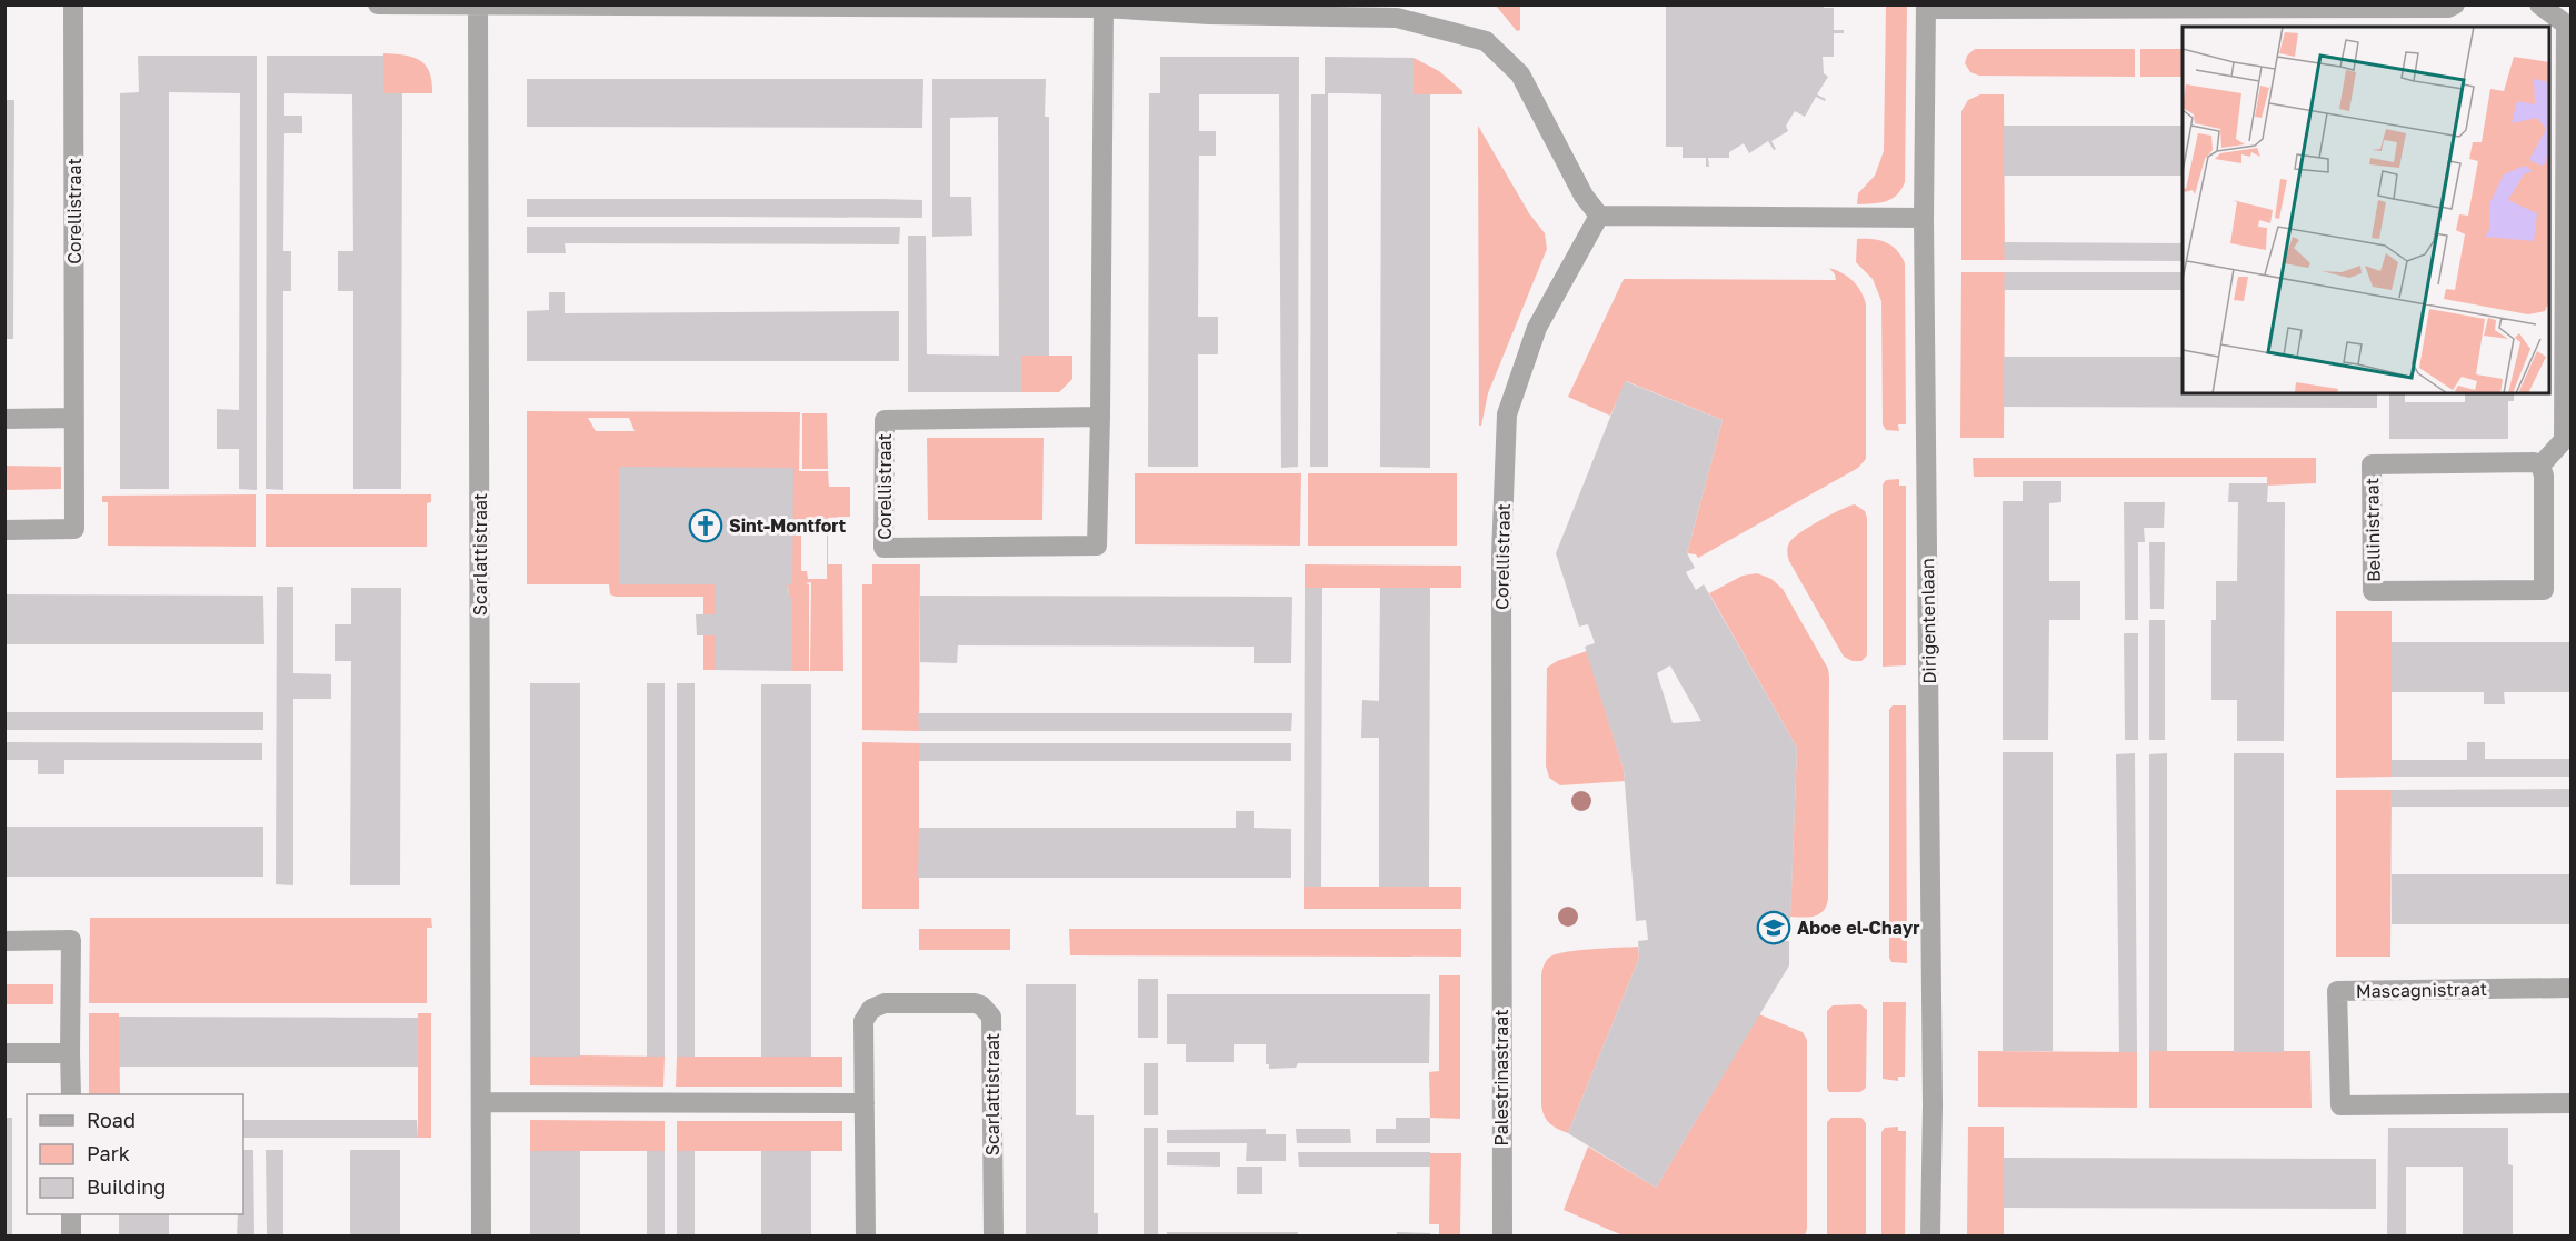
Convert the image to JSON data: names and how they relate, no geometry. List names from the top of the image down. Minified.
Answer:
{"streets":{"street":["Corellistraat","Bellinistraat","Scarlattistraat","Dirigentenlaan","Mascagnistraat","Palestrinastraat"]},"crossings":[["Corellistraat","Palestrinastraat"]],"places":{"church":["Sint-Montfort"],"school or university":["Aboe el-Chayr"]},"legend":["Road","Park","Building"]}
